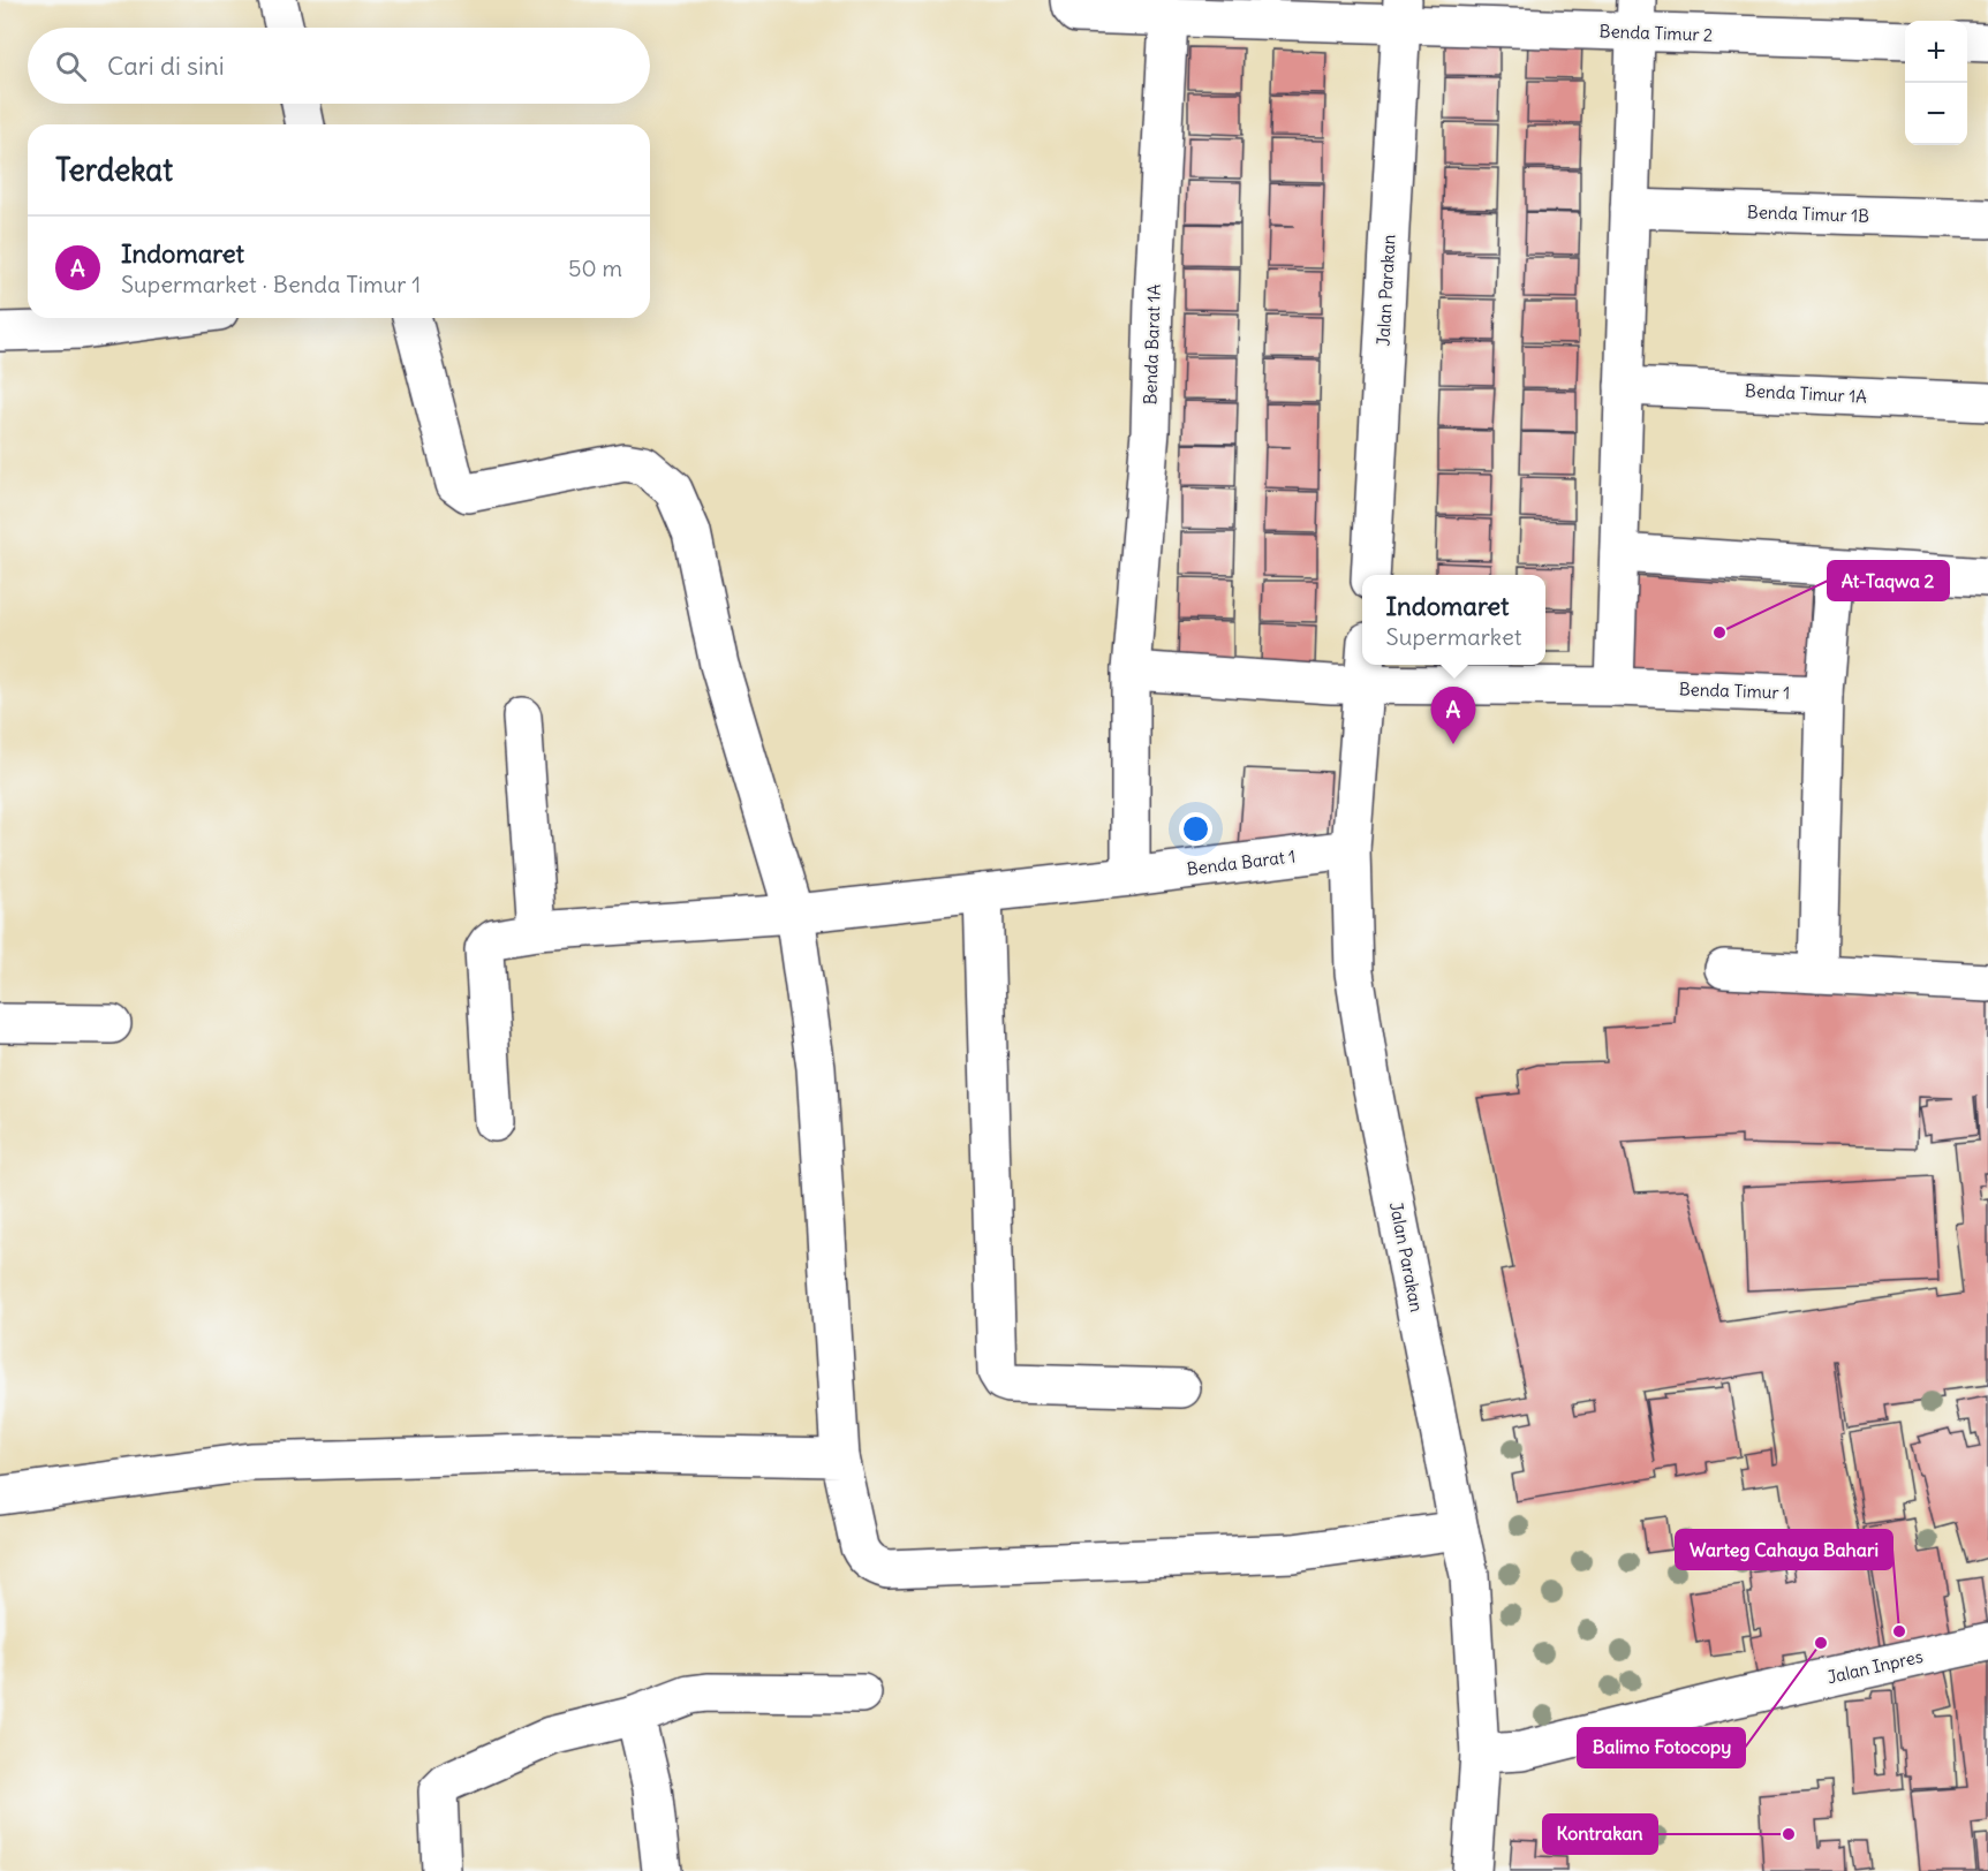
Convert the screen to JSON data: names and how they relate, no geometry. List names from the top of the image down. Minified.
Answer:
{"streets":{"street":["Benda Timur 2","Benda Timur 1B","Jalan Parakan","Benda Barat 1A","Benda Timur 1A","Benda Timur 1","Benda Barat 1","Jalan Inpres"]},"crossings":[["Benda Timur 2","Jalan Parakan"],["Benda Timur 2","Benda Barat 1A"],["Jalan Parakan","Benda Timur 1"],["Jalan Parakan","Benda Barat 1"],["Jalan Parakan","Jalan Inpres"],["Benda Barat 1A","Benda Barat 1"]],"places":["At-Taqwa 2","Warteg Cahaya Bahari","Balimo Fotocopy","Kontrakan"],"page":{"map_buttons":["+","−"],"search":"Cari di sini","heading":"Terdekat","list":[{"mark":"A","name":"Indomaret","note":"Supermarket · Benda Timur 1","value":"50 m"}],"popup":["Indomaret","Supermarket"],"pins":"A"}}
